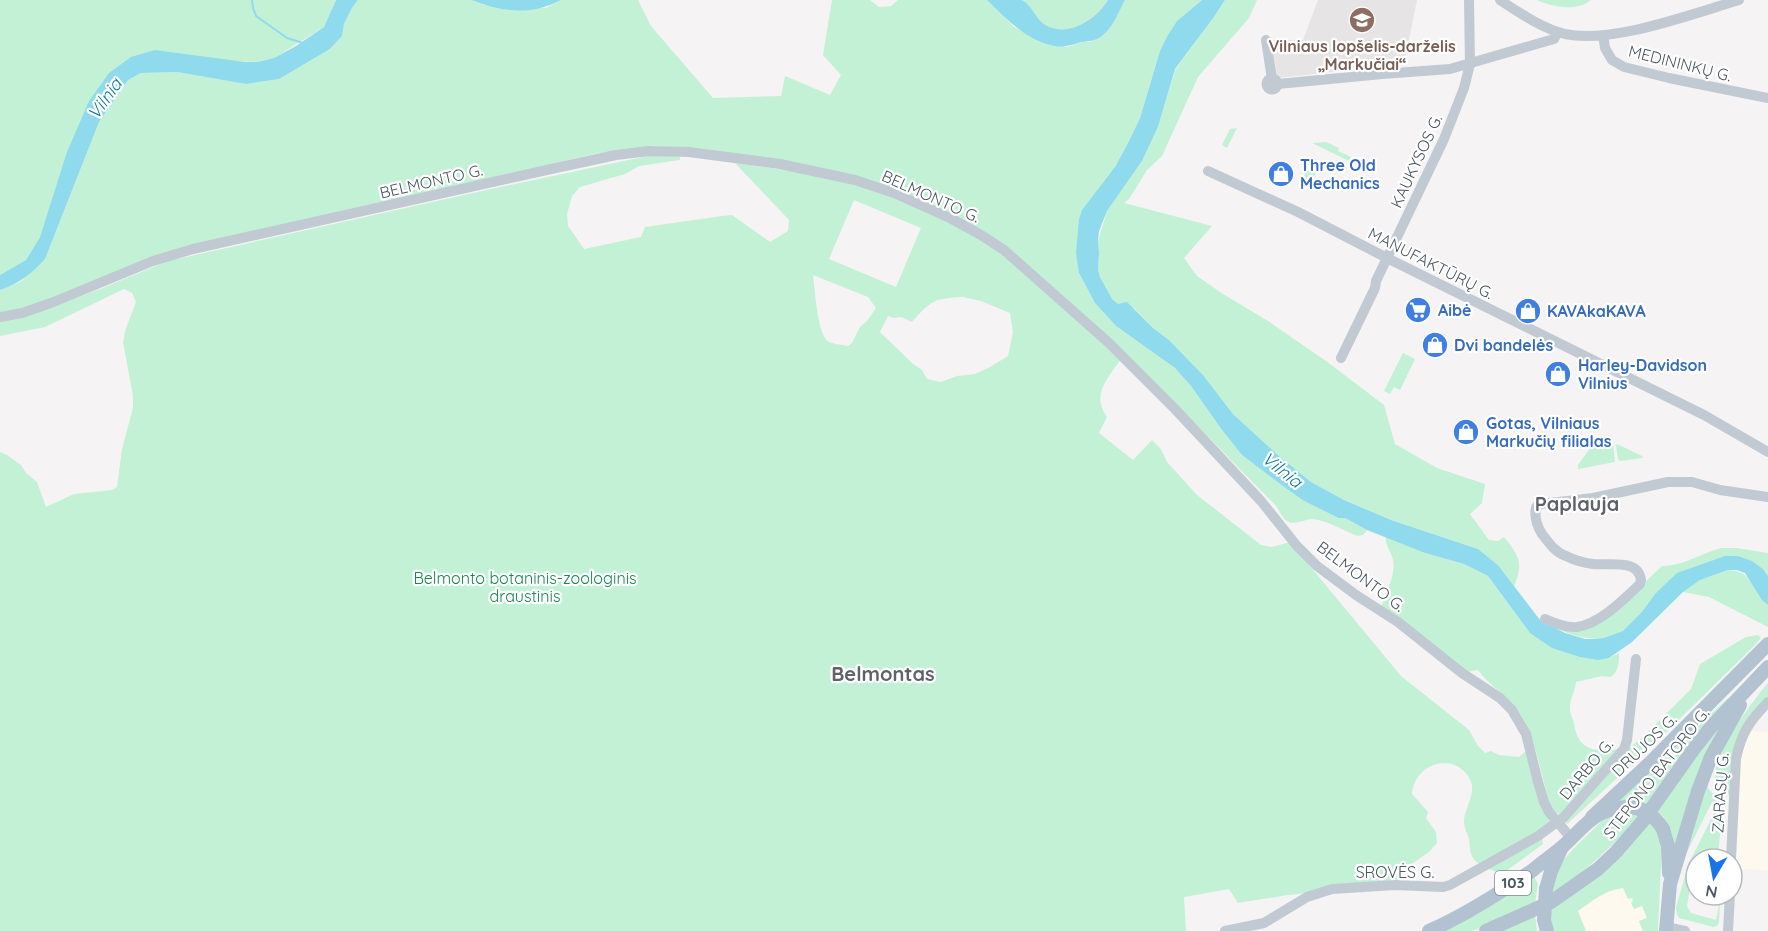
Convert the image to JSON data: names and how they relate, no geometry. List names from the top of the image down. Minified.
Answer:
{"streets":{"main road":["DRUJOS G.","STEPONO BATORO G.","103"],"street":["MEDININKŲ G.","KAUKYSOS G.","BELMONTO G.","MANUFAKTŪRŲ G.","DARBO G.","ZARASŲ G.","SROVĖS G."]},"crossings":[["KAUKYSOS G.","MANUFAKTŪRŲ G."],["BELMONTO G.","DARBO G."],["BELMONTO G.","SROVĖS G."],["BELMONTO G.","103"],["DRUJOS G.","103"],["DARBO G.","SROVĖS G."]],"districts":["Paplauja","Belmontas"],"water":["Vilnia"],"parks":["Belmonto botaninis-zoologinis draustinis"],"places":{"school or university":["Vilniaus lopšelis-darželis „Markučiai“"],"shop":["Three Old Mechanics","KAVAkaKAVA","Dvi bandelės","Harley-Davidson Vilnius","Gotas, Vilniaus Markučių filialas"],"supermarket":["Aibė"]},"north":"bottom"}
